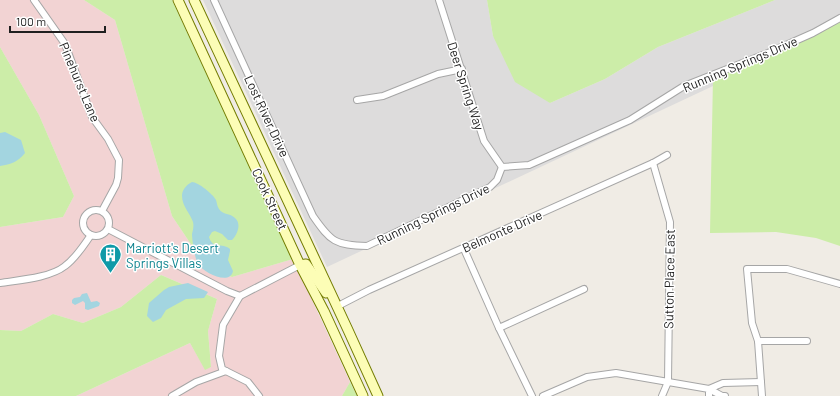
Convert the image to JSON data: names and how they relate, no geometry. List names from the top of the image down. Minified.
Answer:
{"streets":{"main road":["Cook Street"],"street":["Running Springs Drive","Pinehurst Lane","Deer Spring Way","Lost River Drive","Belmonte Drive","Sutton Place East"]},"crossings":[["Running Springs Drive","Deer Spring Way"],["Running Springs Drive","Lost River Drive"],["Cook Street","Belmonte Drive"],["Belmonte Drive","Sutton Place East"]],"places":{"building":["Marriott's Desert Springs Villas"]},"scale_bar":"100 m"}
